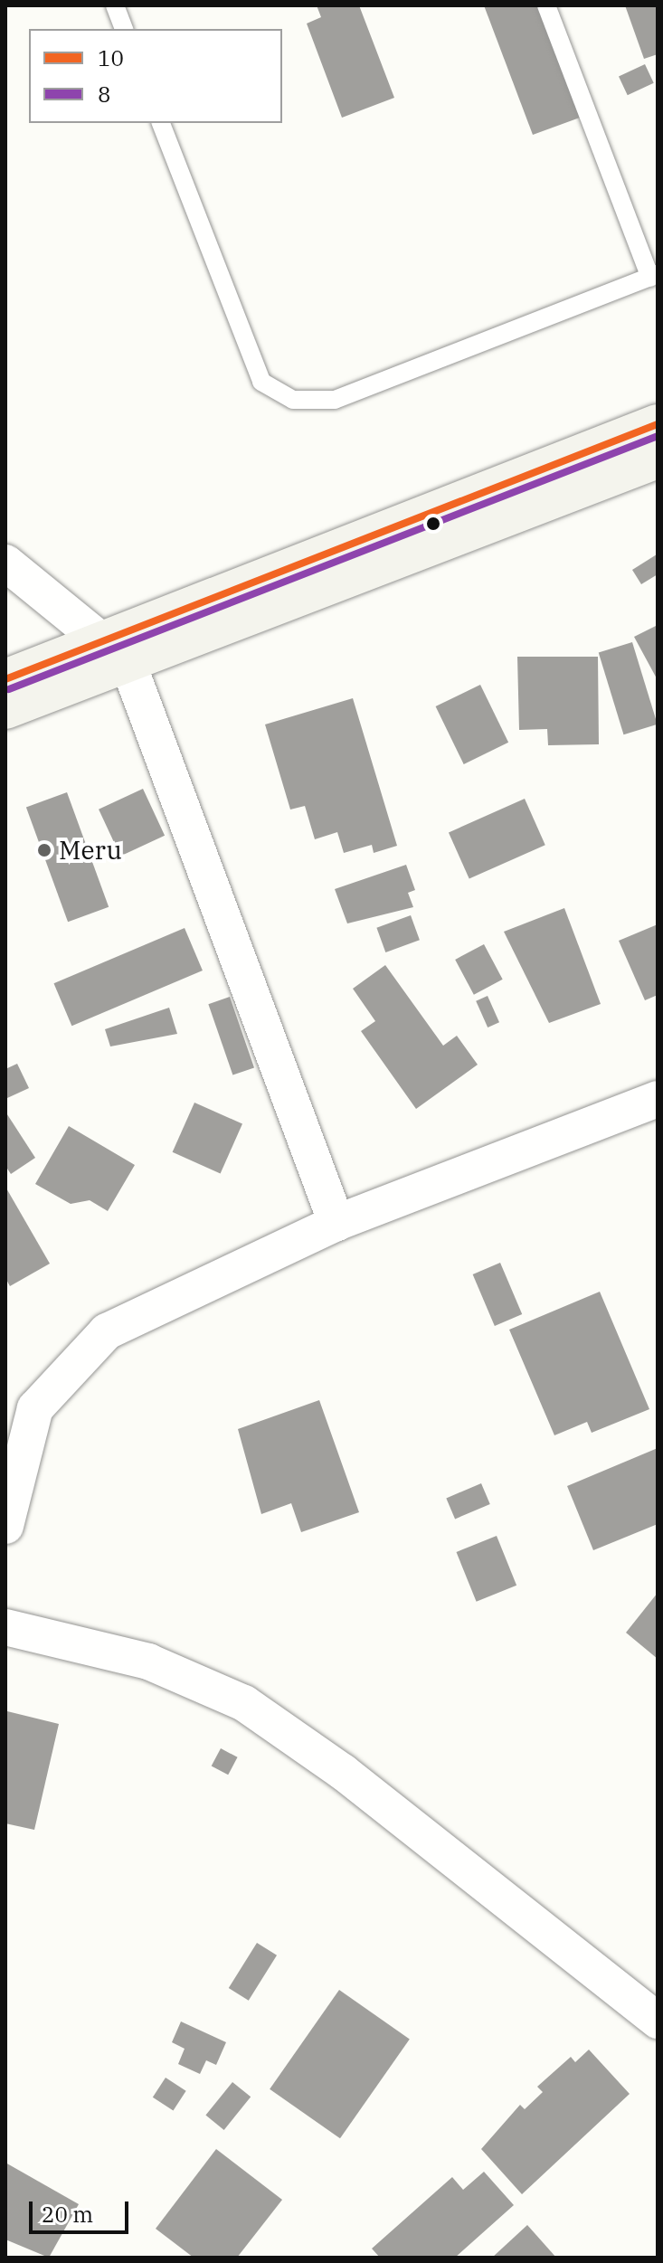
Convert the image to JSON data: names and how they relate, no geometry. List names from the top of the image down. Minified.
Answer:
{"places":["Meru"],"lines":["transit line 10","transit line 8"],"legend":["10","8"],"scale_bar":"20 m"}
